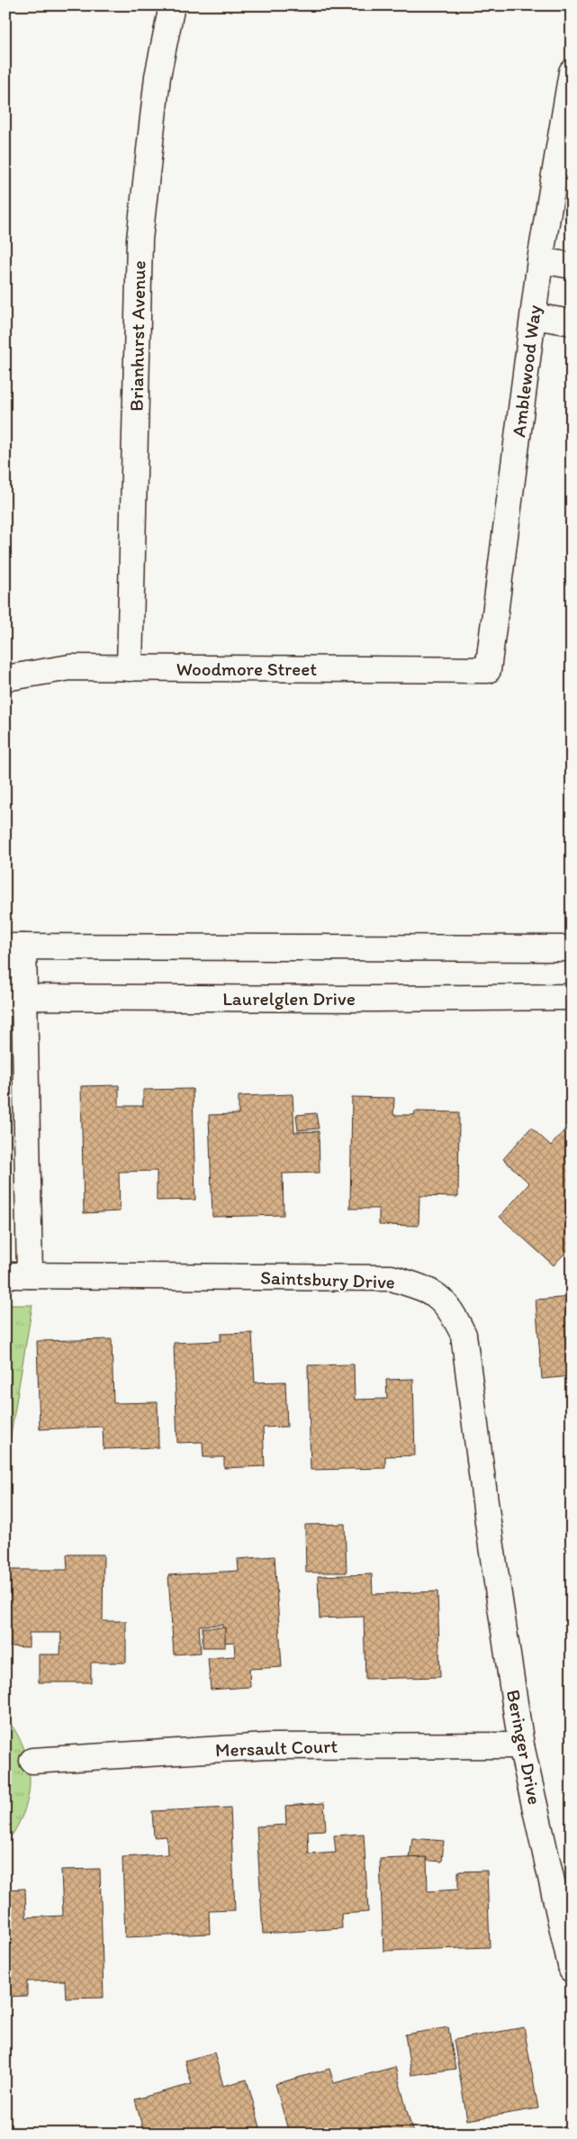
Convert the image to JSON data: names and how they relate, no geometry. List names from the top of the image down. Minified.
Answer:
{"streets":{"street":["Brianhurst Avenue","Amblewood Way","Woodmore Street","Laurelglen Drive","Saintsbury Drive","Beringer Drive","Mersault Court"]},"crossings":[["Brianhurst Avenue","Woodmore Street"],["Amblewood Way","Woodmore Street"],["Saintsbury Drive","Beringer Drive"],["Beringer Drive","Mersault Court"]]}
